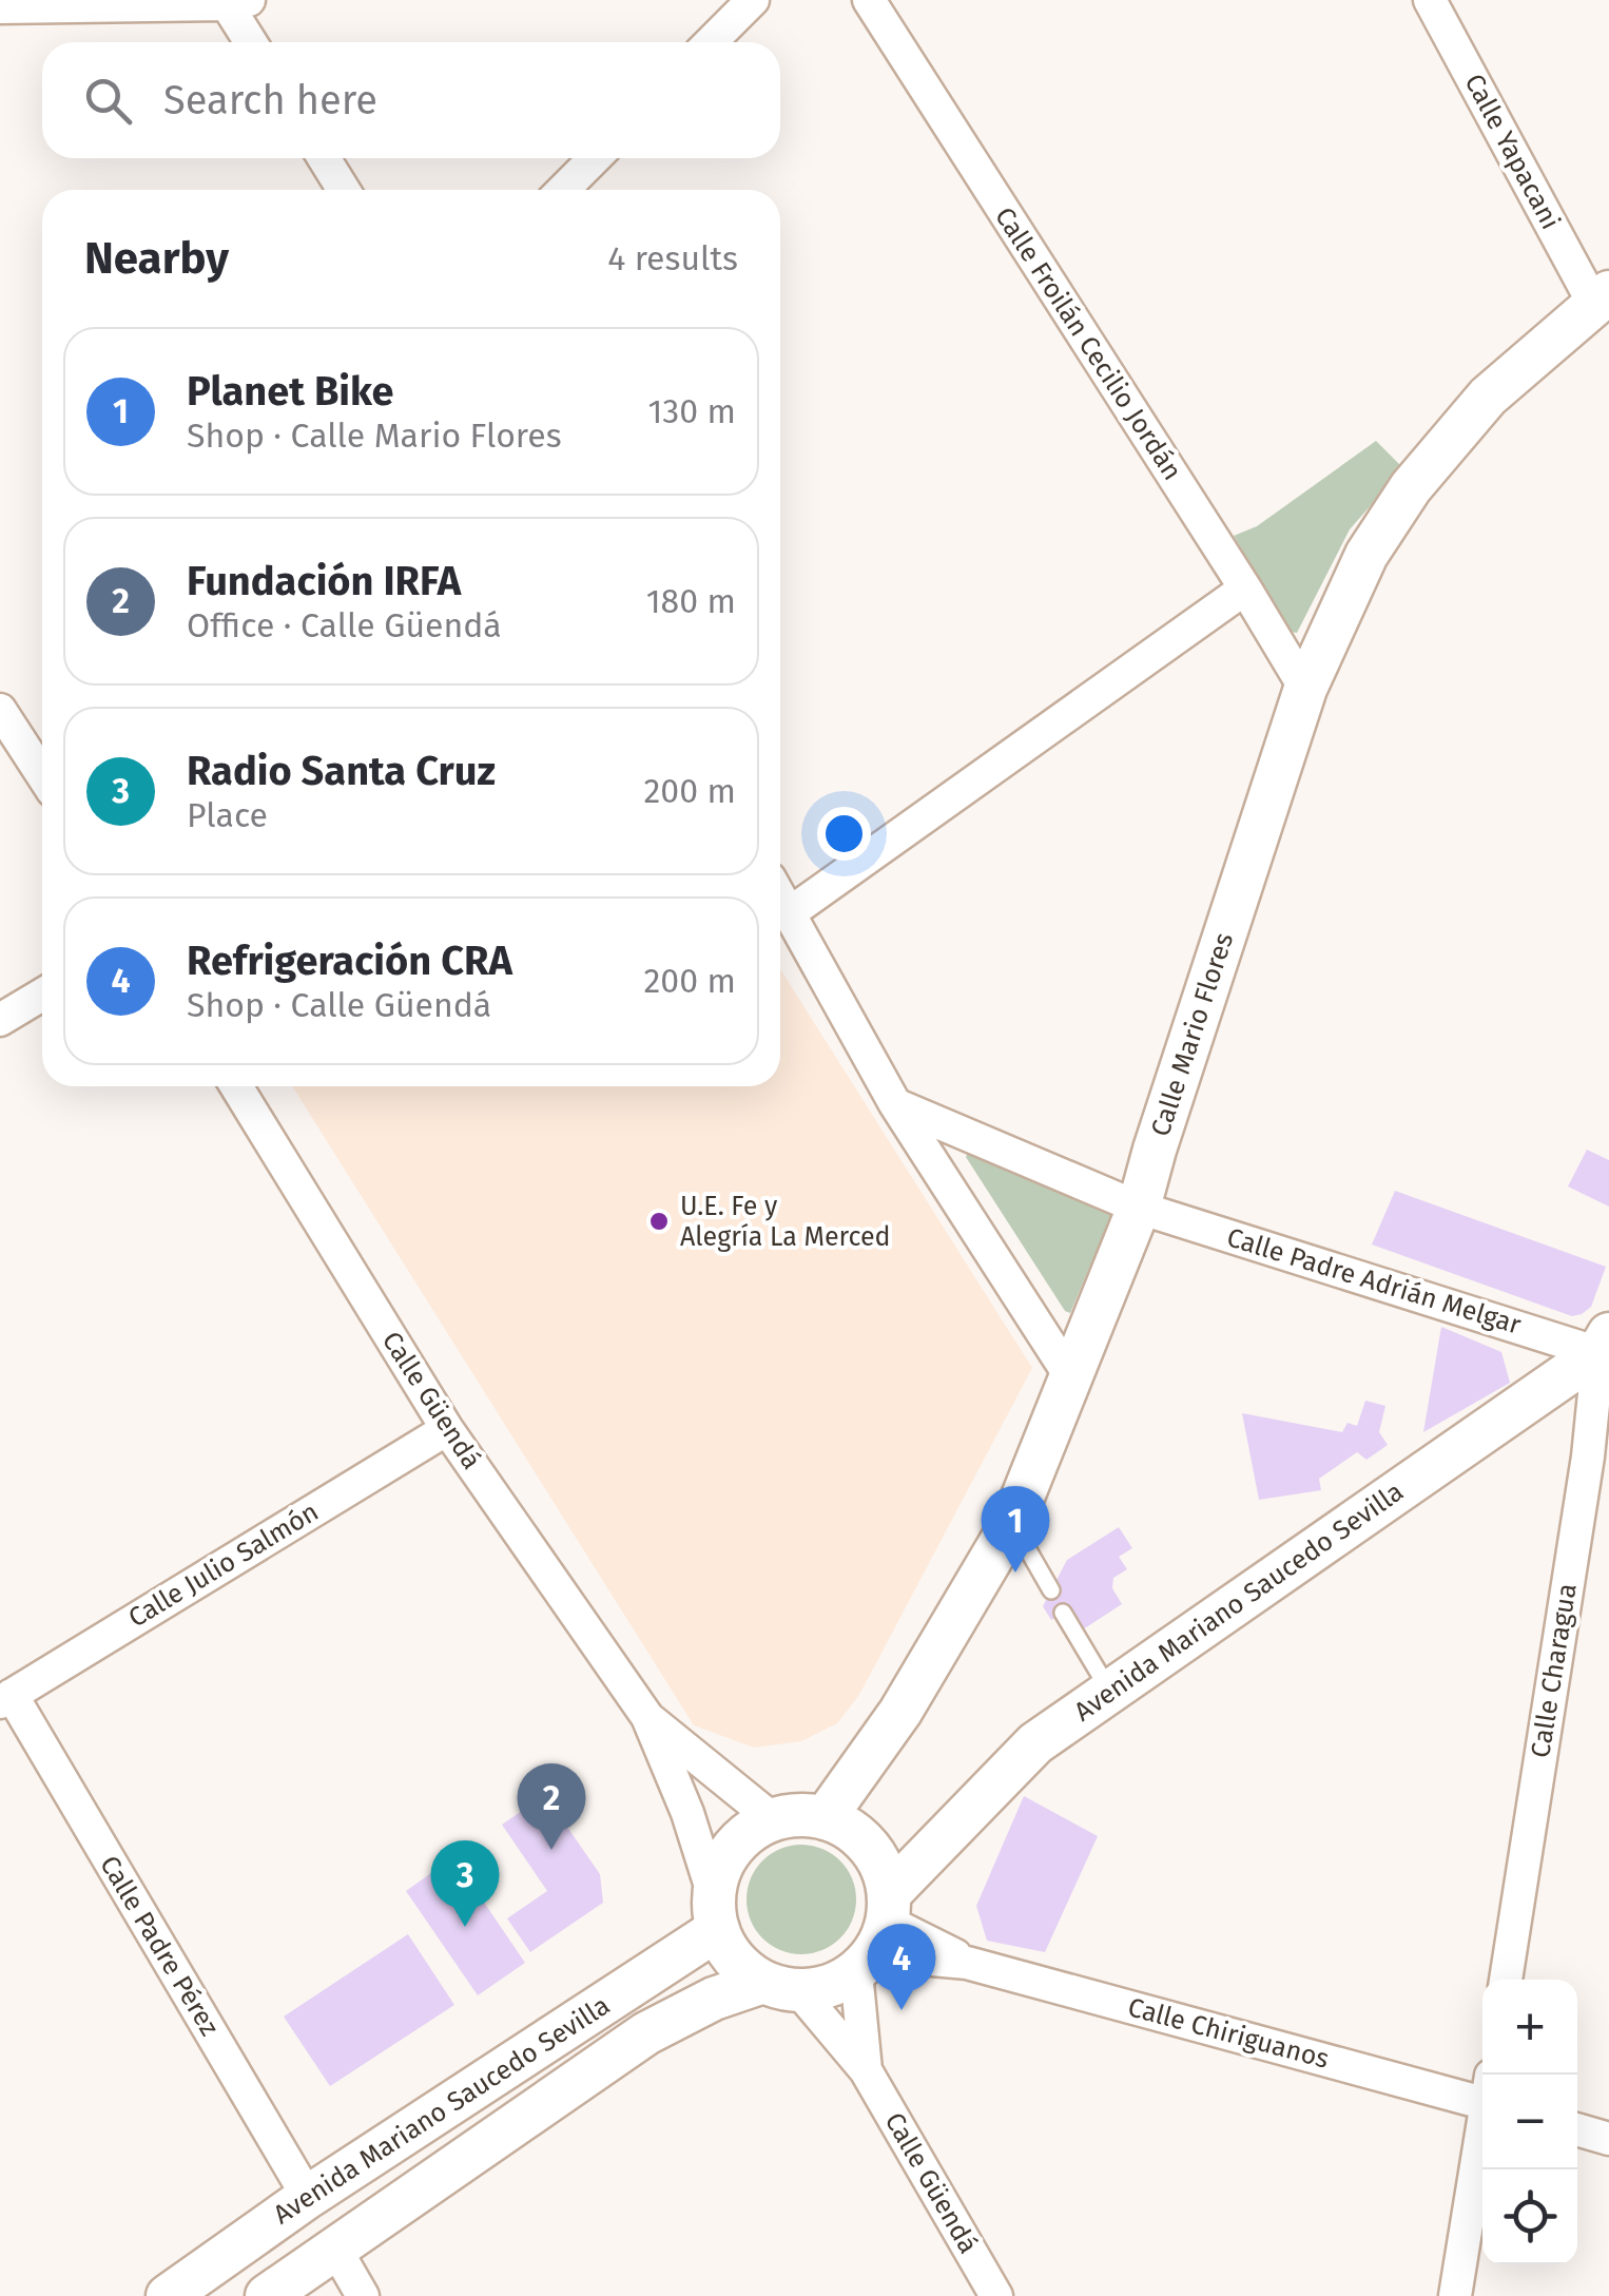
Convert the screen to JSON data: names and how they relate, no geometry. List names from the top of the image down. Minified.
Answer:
{"streets":{"street":["Calle Yapacani","Calle Froilán Cecilio Jordán","Calle Mario Flores","Calle Padre Adrián Melgar","Calle Güendá","Calle Julio Salmón","Avenida Mariano Saucedo Sevilla","Calle Charagua","Calle Padre Pérez","Calle Chiriguanos"]},"crossings":[["Calle Yapacani","Calle Mario Flores"],["Calle Froilán Cecilio Jordán","Calle Mario Flores"],["Calle Mario Flores","Calle Padre Adrián Melgar"],["Calle Mario Flores","Calle Güendá"],["Calle Mario Flores","Avenida Mariano Saucedo Sevilla"],["Calle Mario Flores","Calle Chiriguanos"],["Calle Padre Adrián Melgar","Avenida Mariano Saucedo Sevilla"],["Calle Padre Adrián Melgar","Calle Charagua"],["Calle Güendá","Calle Julio Salmón"],["Calle Güendá","Avenida Mariano Saucedo Sevilla"],["Calle Güendá","Calle Chiriguanos"],["Calle Julio Salmón","Calle Padre Pérez"],["Avenida Mariano Saucedo Sevilla","Calle Charagua"],["Avenida Mariano Saucedo Sevilla","Calle Padre Pérez"],["Avenida Mariano Saucedo Sevilla","Calle Chiriguanos"]],"places":["U.E. Fe y Alegría La Merced"],"page":{"search":"Search here","heading":["Nearby","4 results"],"list":[{"mark":"1","name":"Planet Bike","note":"Shop · Calle Mario Flores","value":"130 m"},{"mark":"2","name":"Fundación IRFA","note":"Office · Calle Güendá","value":"180 m"},{"mark":"3","name":"Radio Santa Cruz","note":"Place","value":"200 m"},{"mark":"4","name":"Refrigeración CRA","note":"Shop · Calle Güendá","value":"200 m"}],"pins":["1","2","3","4"],"map_buttons":["+","−"]}}
